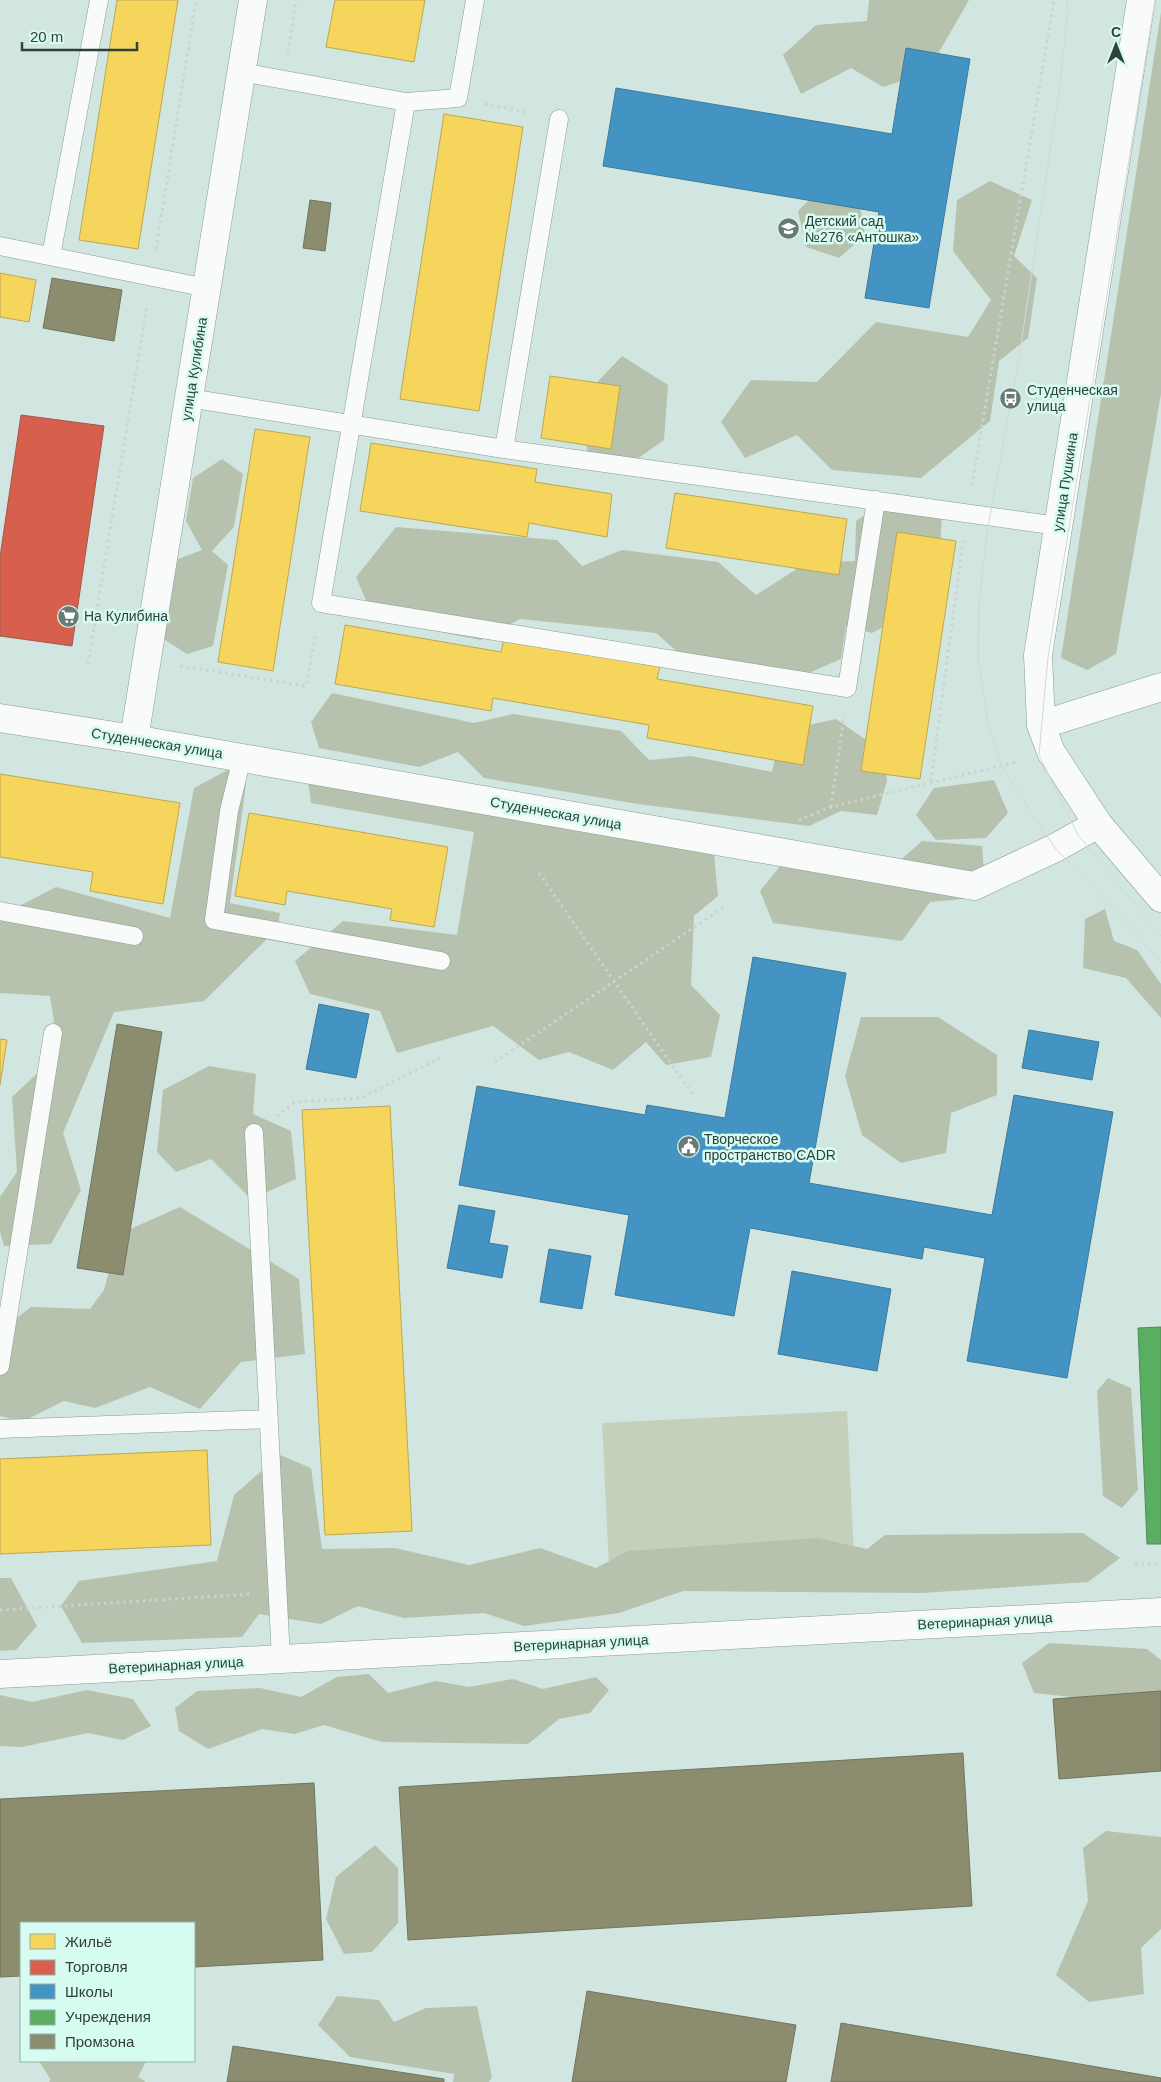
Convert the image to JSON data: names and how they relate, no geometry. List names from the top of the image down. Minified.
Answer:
{"streets":{"street":["улица Кулибина","улица Пушкина","Студенческая улица","Ветеринарная улица"]},"crossings":[["улица Кулибина","Студенческая улица"],["улица Пушкина","Студенческая улица"]],"places":{"school or university":["Детский сад №276 «Антошка»"],"bus stop":["Студенческая улица"],"supermarket":["На Кулибина"],"public building":["Творческое пространство CADR"]},"legend":["Жильё","Торговля","Школы","Учреждения","Промзона"],"scale_bar":"20 m","north":"top"}
